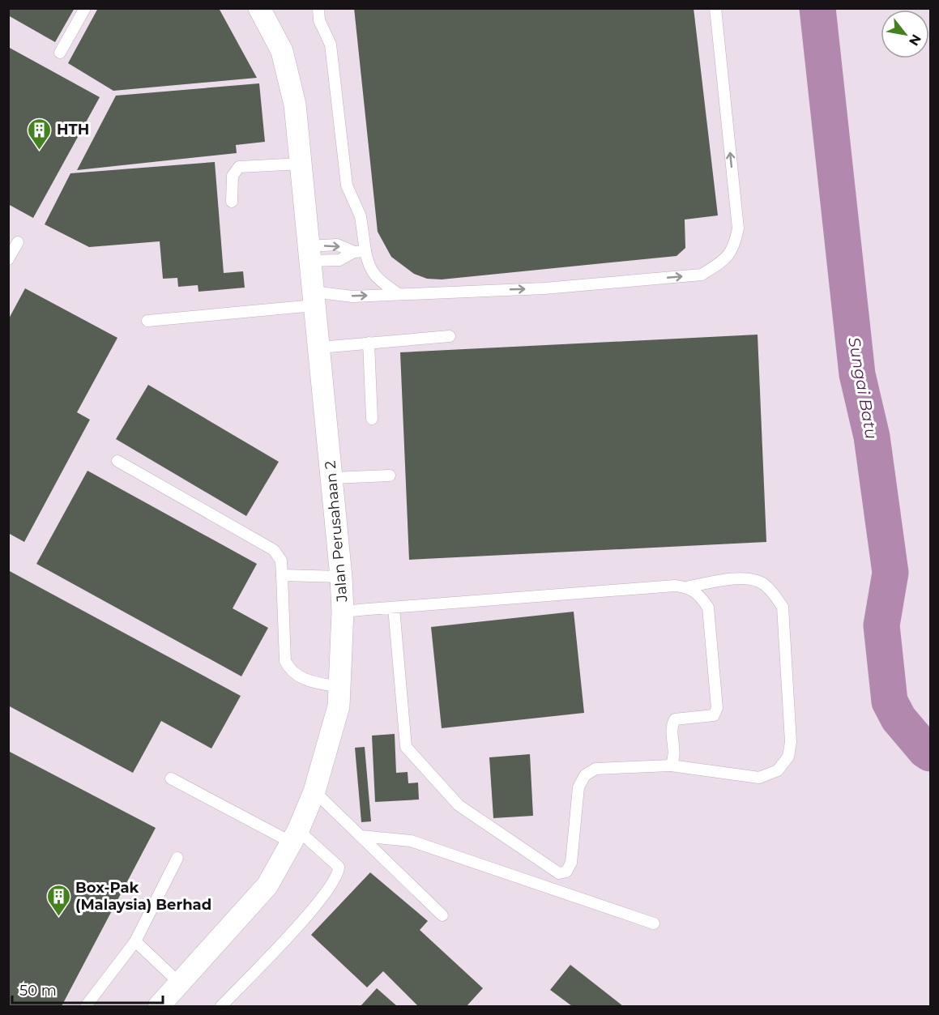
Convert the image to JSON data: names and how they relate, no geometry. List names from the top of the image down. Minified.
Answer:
{"streets":{"street":["Jalan Perusahaan 2"]},"water":["Sungai Batu"],"places":{"building":["HTH","Box-Pak (Malaysia) Berhad"]},"scale_bar":"50 m","north":"bottom right"}
